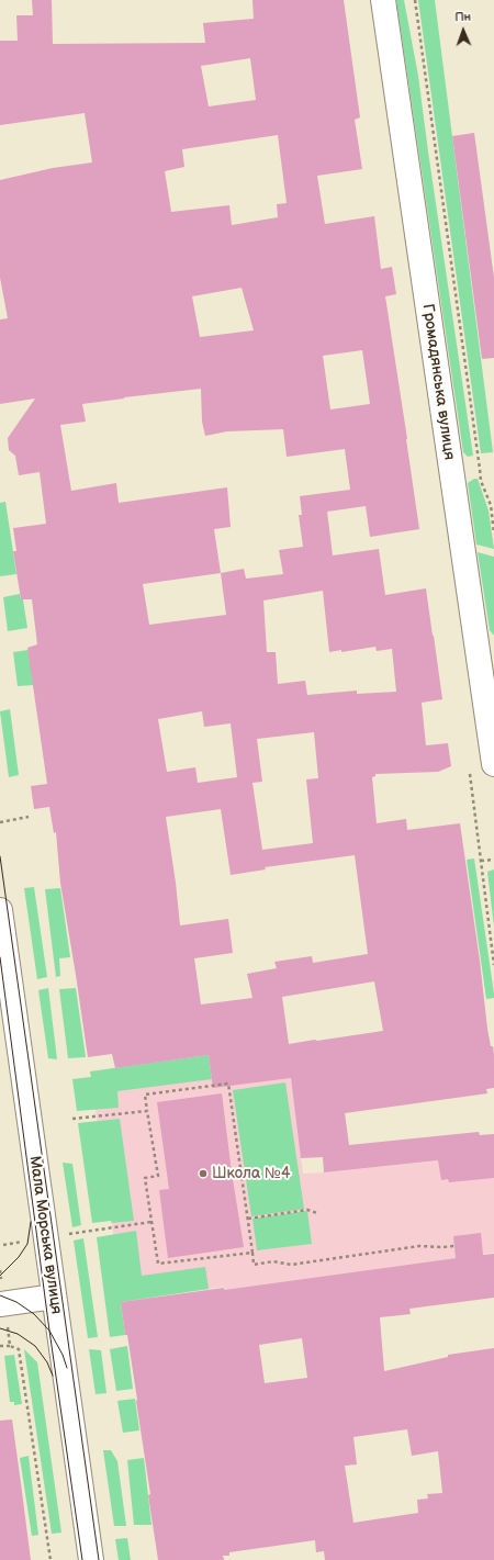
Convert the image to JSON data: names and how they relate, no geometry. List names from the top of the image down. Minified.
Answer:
{"streets":{"street":["Громадянська вулиця","Мала Морська вулиця"]},"places":["Школа №4"],"north":"top"}
